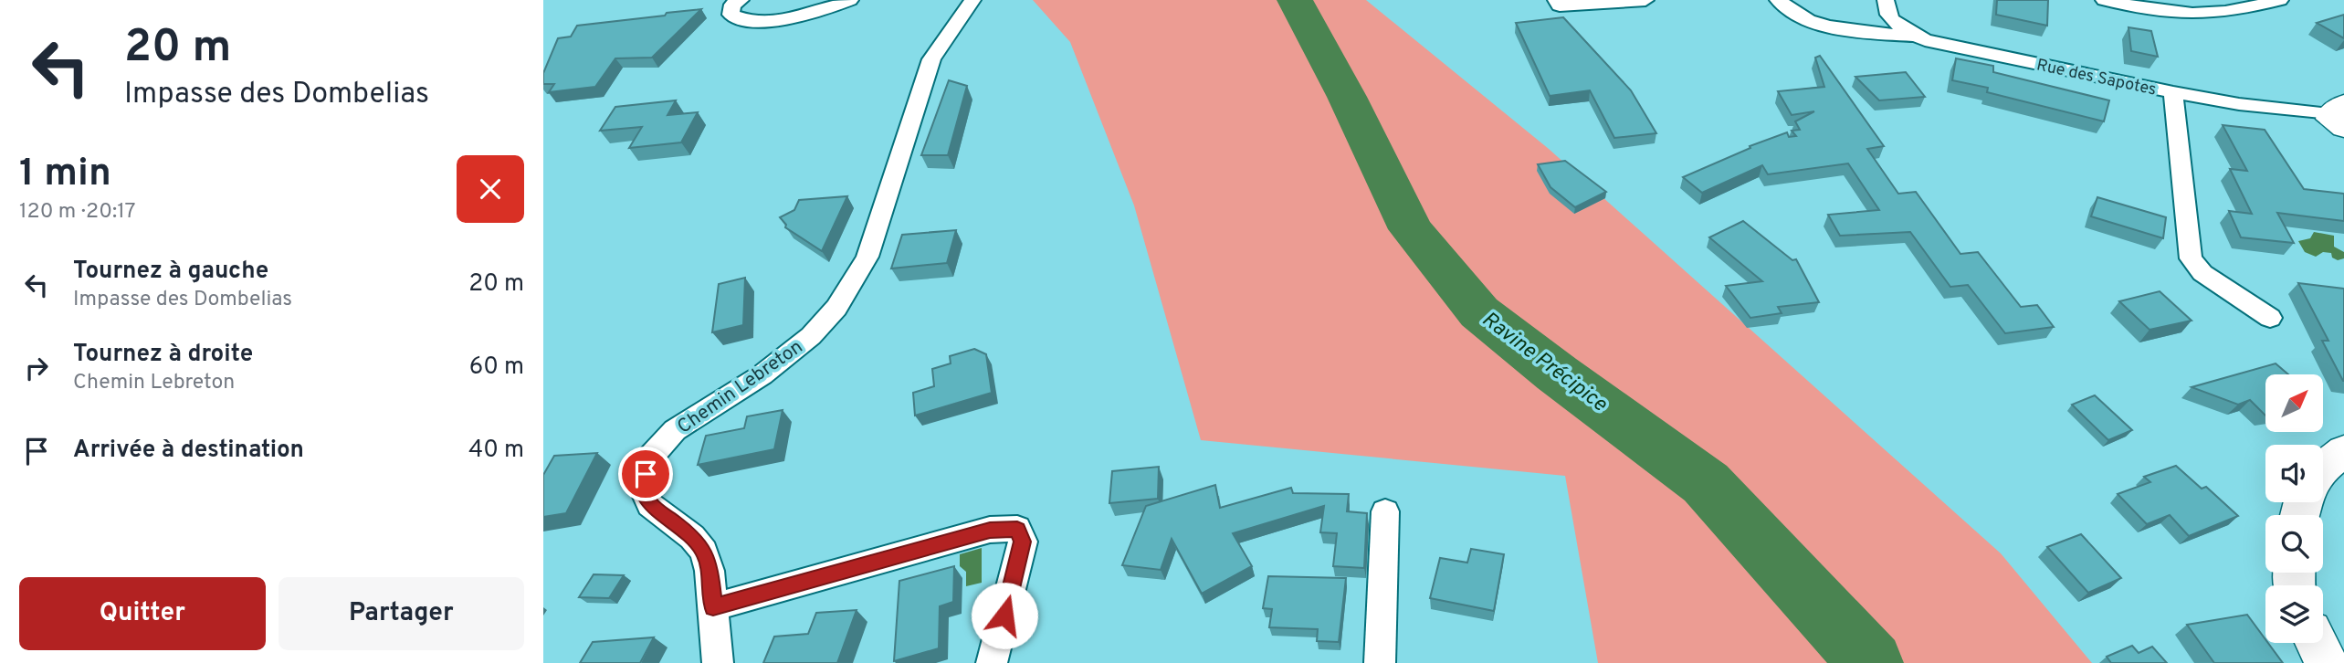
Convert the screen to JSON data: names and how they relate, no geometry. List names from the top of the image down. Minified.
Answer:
{"streets":{"street":["Rue des Sapotes","Chemin Lebreton"]},"water":["Ravine Précipice"],"north":"top right","page":{"turn":["20 m","Impasse des Dombelias"],"heading":["1 min","120 m · 20:17"],"list":[{"name":"Tournez à gauche","note":"Impasse des Dombelias","value":"20 m"},{"name":"Tournez à droite","note":"Chemin Lebreton","value":"60 m"},{"name":"Arrivée à destination","value":"40 m"}],"buttons":["Quitter","Partager"]}}
